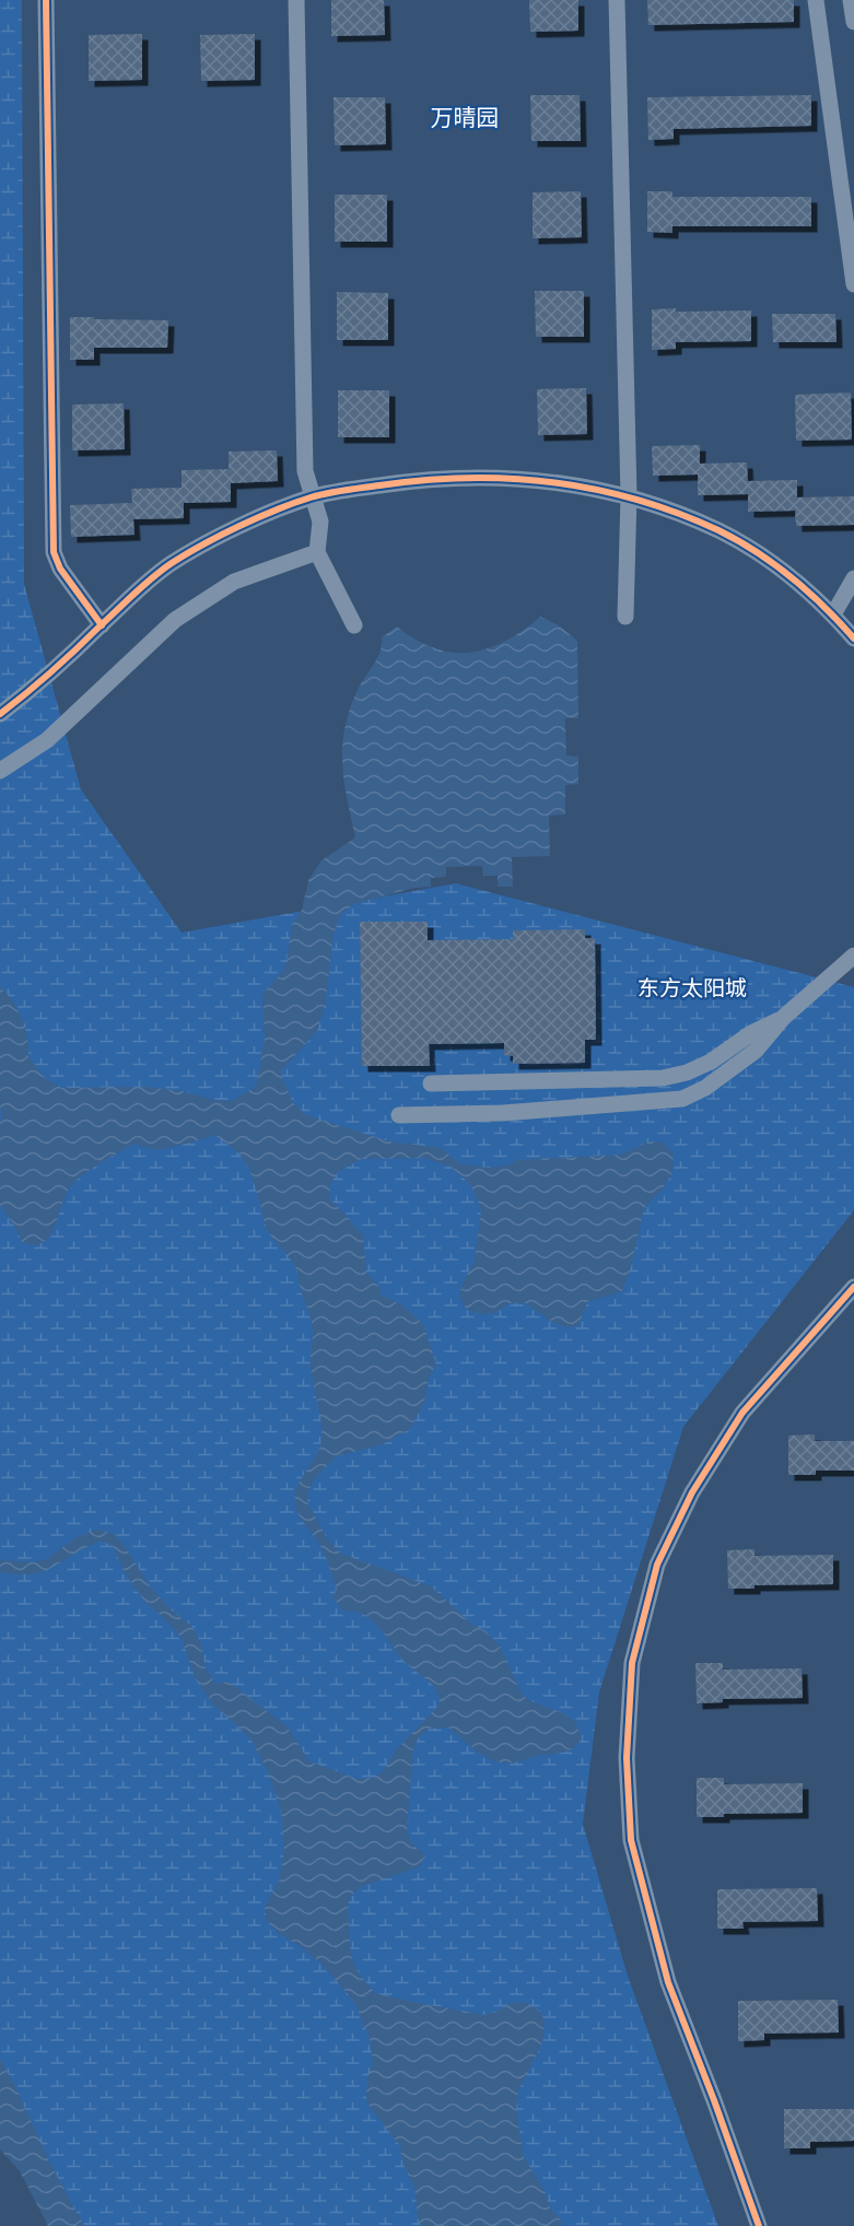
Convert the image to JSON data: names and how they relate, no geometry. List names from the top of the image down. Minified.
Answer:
{"districts":["万晴园","东方太阳城"]}
